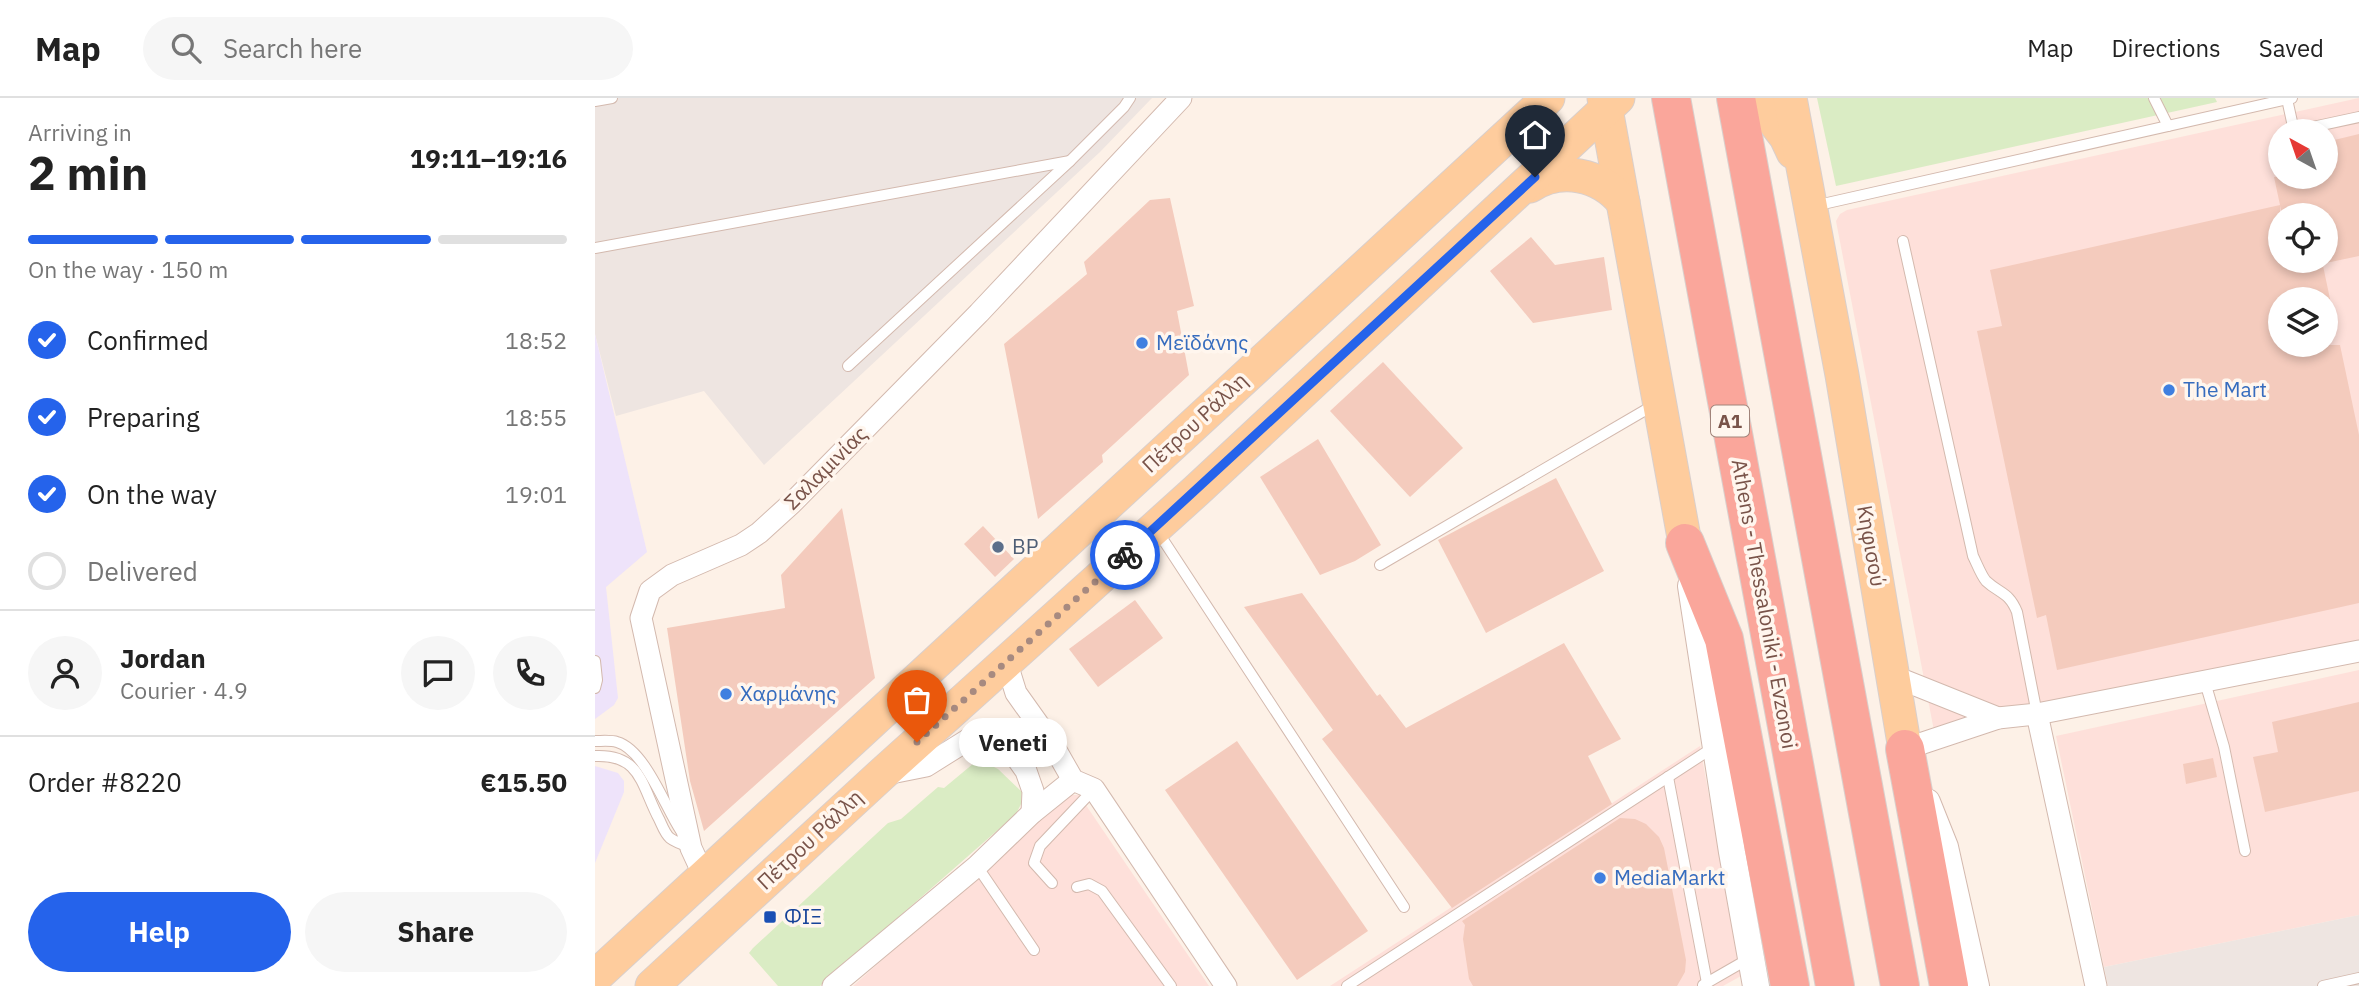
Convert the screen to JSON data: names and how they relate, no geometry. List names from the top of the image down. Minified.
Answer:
{"streets":{"highway":["Α1","Athens - Thessaloniki - Evzonoi"],"main road":["Πέτρου Ράλλη","Κηφισού"],"street":["Σαλαμινίας"]},"crossings":[["Πέτρου Ράλλη","Σαλαμινίας"]],"places":{"other":["Μεϊδάνης","The Mart","BP","Χαρμάνης","Veneti","MediaMarkt"],"transit":["ΦΙΞ"]},"north":"top left","page":{"header":"Map","search":"Search here","nav":["Map","Directions","Saved"],"heading":["2 min","Arriving in","19:11–19:16"],"panel":["Jordan","Courier · 4.9","Order #8220","€15.50"],"bar":"On the way · 150 m","list":[["Confirmed","18:52"],["Preparing","18:55"],["On the way","19:01"],"Delivered"],"bubble":"Veneti","buttons":["Help","Share"]}}
